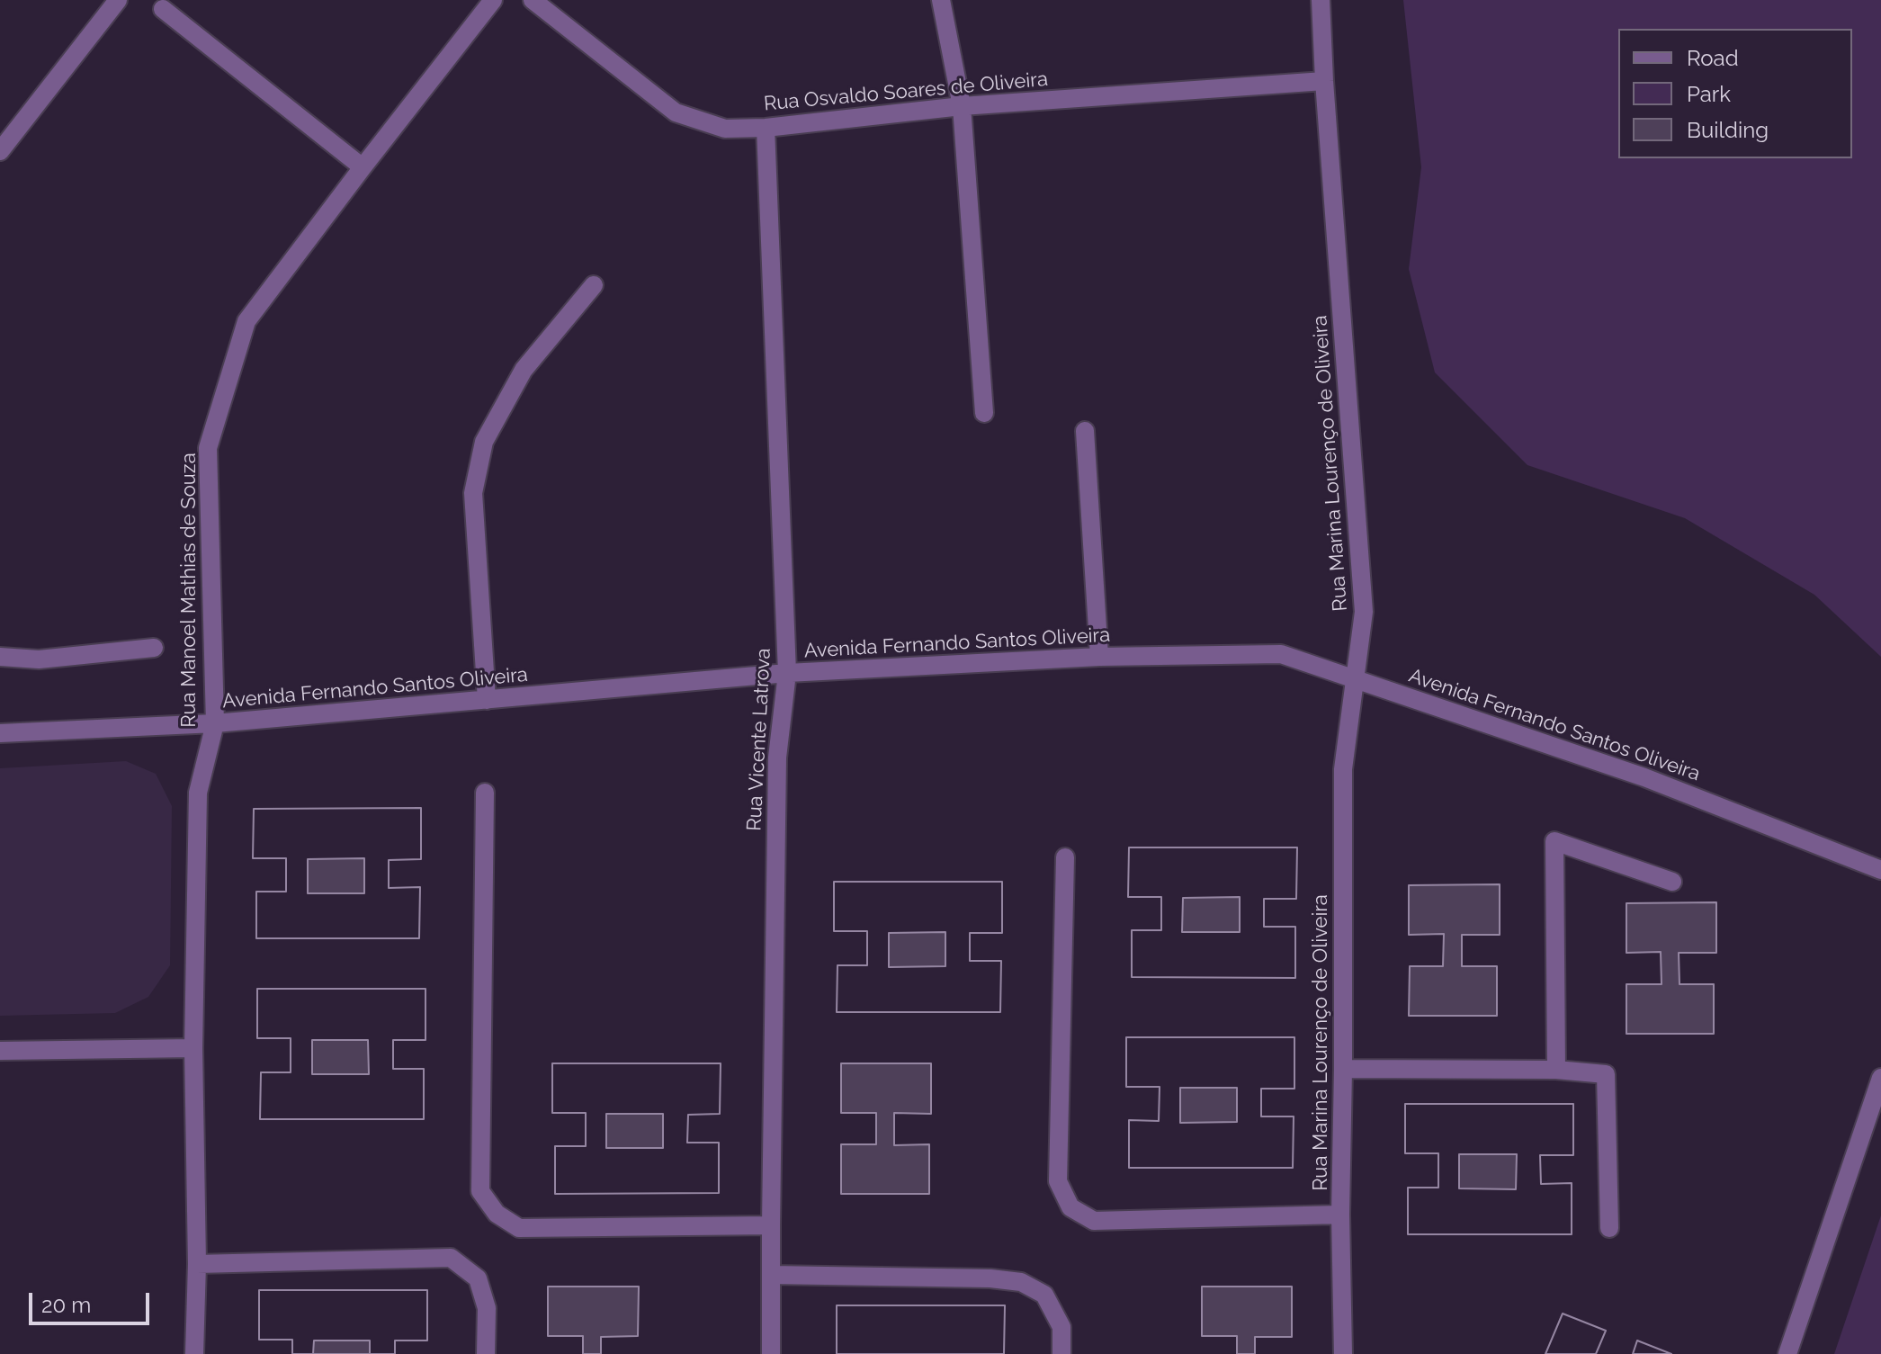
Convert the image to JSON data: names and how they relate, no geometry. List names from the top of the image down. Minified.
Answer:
{"streets":{"street":["Rua Osvaldo Soares de Oliveira","Rua Marina Lourenço de Oliveira","Rua Manoel Mathias de Souza","Avenida Fernando Santos Oliveira","Rua Vicente Latrova"]},"crossings":[["Rua Osvaldo Soares de Oliveira","Rua Marina Lourenço de Oliveira"],["Rua Osvaldo Soares de Oliveira","Rua Vicente Latrova"],["Rua Marina Lourenço de Oliveira","Avenida Fernando Santos Oliveira"],["Rua Manoel Mathias de Souza","Avenida Fernando Santos Oliveira"],["Avenida Fernando Santos Oliveira","Rua Vicente Latrova"]],"legend":["Road","Park","Building"],"scale_bar":"20 m"}
